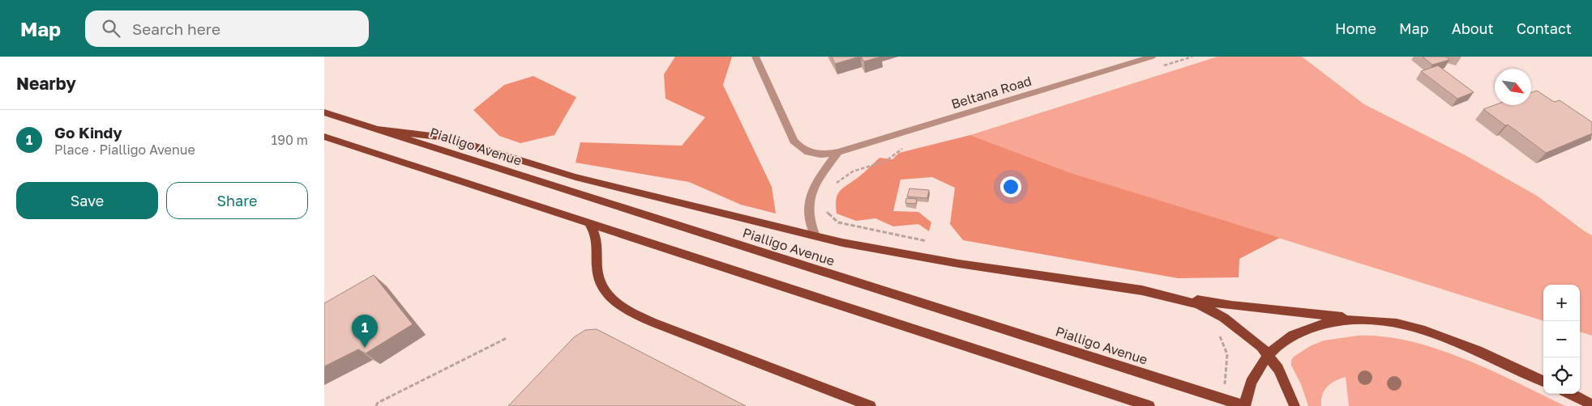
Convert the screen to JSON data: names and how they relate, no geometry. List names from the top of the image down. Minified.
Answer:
{"streets":{"main road":["Pialligo Avenue"],"street":["Beltana Road"]},"north":"bottom right","page":{"header":"Map","search":"Search here","nav":["Home","Map","About","Contact"],"heading":"Nearby","list":[{"mark":"1","name":"Go Kindy","note":"Place · Pialligo Avenue","value":"190 m"}],"buttons":["Save","Share"],"map_buttons":["+","−"],"pins":"1"}}
